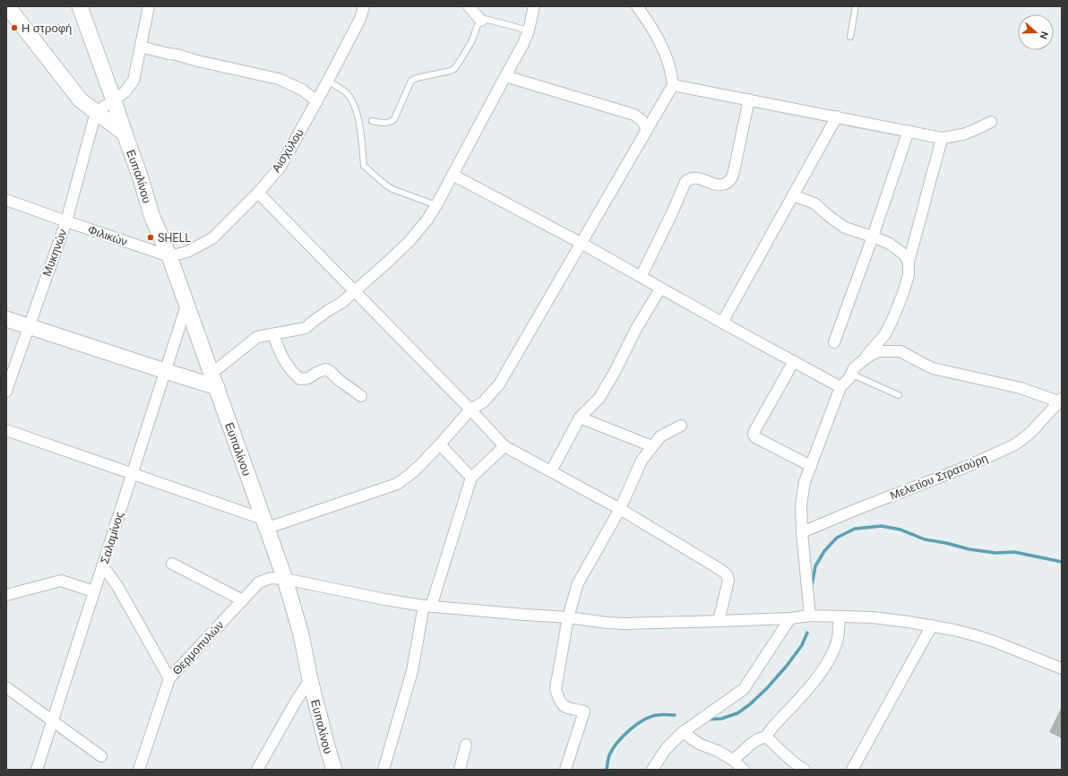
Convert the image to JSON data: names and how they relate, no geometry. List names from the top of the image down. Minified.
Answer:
{"streets":{"street":["Αισχύλου","Ευπαλίνου","Φιλικών","Μυκηνών","Μελετίου Στρατούρη","Σαλαμίνος","Θερμοπυλών"]},"crossings":[["Αισχύλου","Ευπαλίνου"],["Αισχύλου","Φιλικών"],["Ευπαλίνου","Φιλικών"],["Ευπαλίνου","Σαλαμίνος"],["Ευπαλίνου","Θερμοπυλών"],["Φιλικών","Μυκηνών"]],"places":["Η στροφή","SHELL"],"north":"right"}
